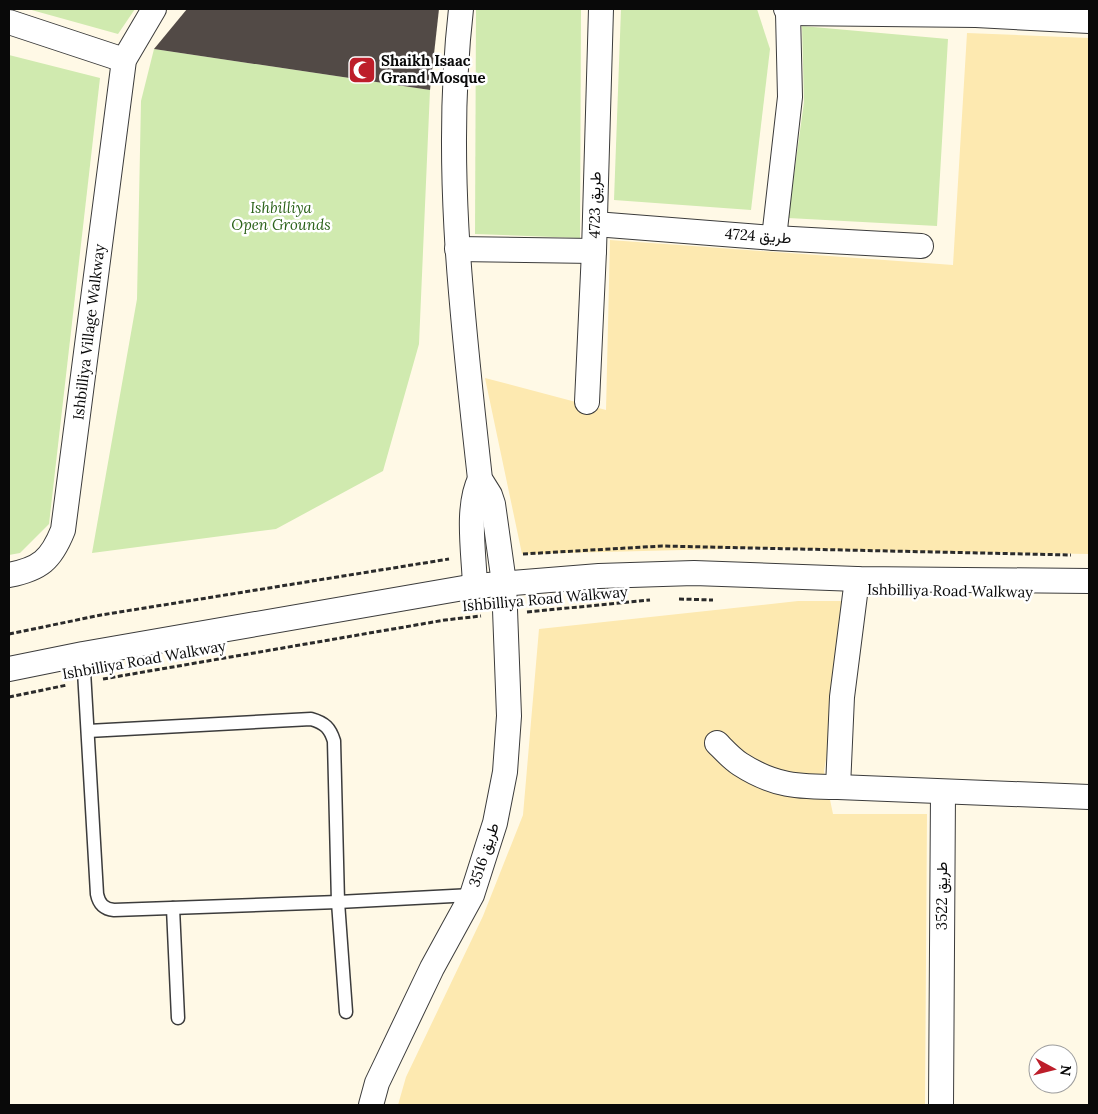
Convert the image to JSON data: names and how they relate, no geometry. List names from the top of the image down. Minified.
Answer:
{"streets":{"street":["طريق 4723","طريق 4724","Ishbilliya Village Walkway","طريق 3516","طريق 3522"],"path":["Ishbilliya Road Walkway"]},"crossings":[["طريق 4723","طريق 4724"],["Ishbilliya Road Walkway","طريق 3516"]],"parks":["Ishbilliya Open Grounds"],"places":{"mosque":["Shaikh Isaac Grand Mosque"]},"north":"right"}
